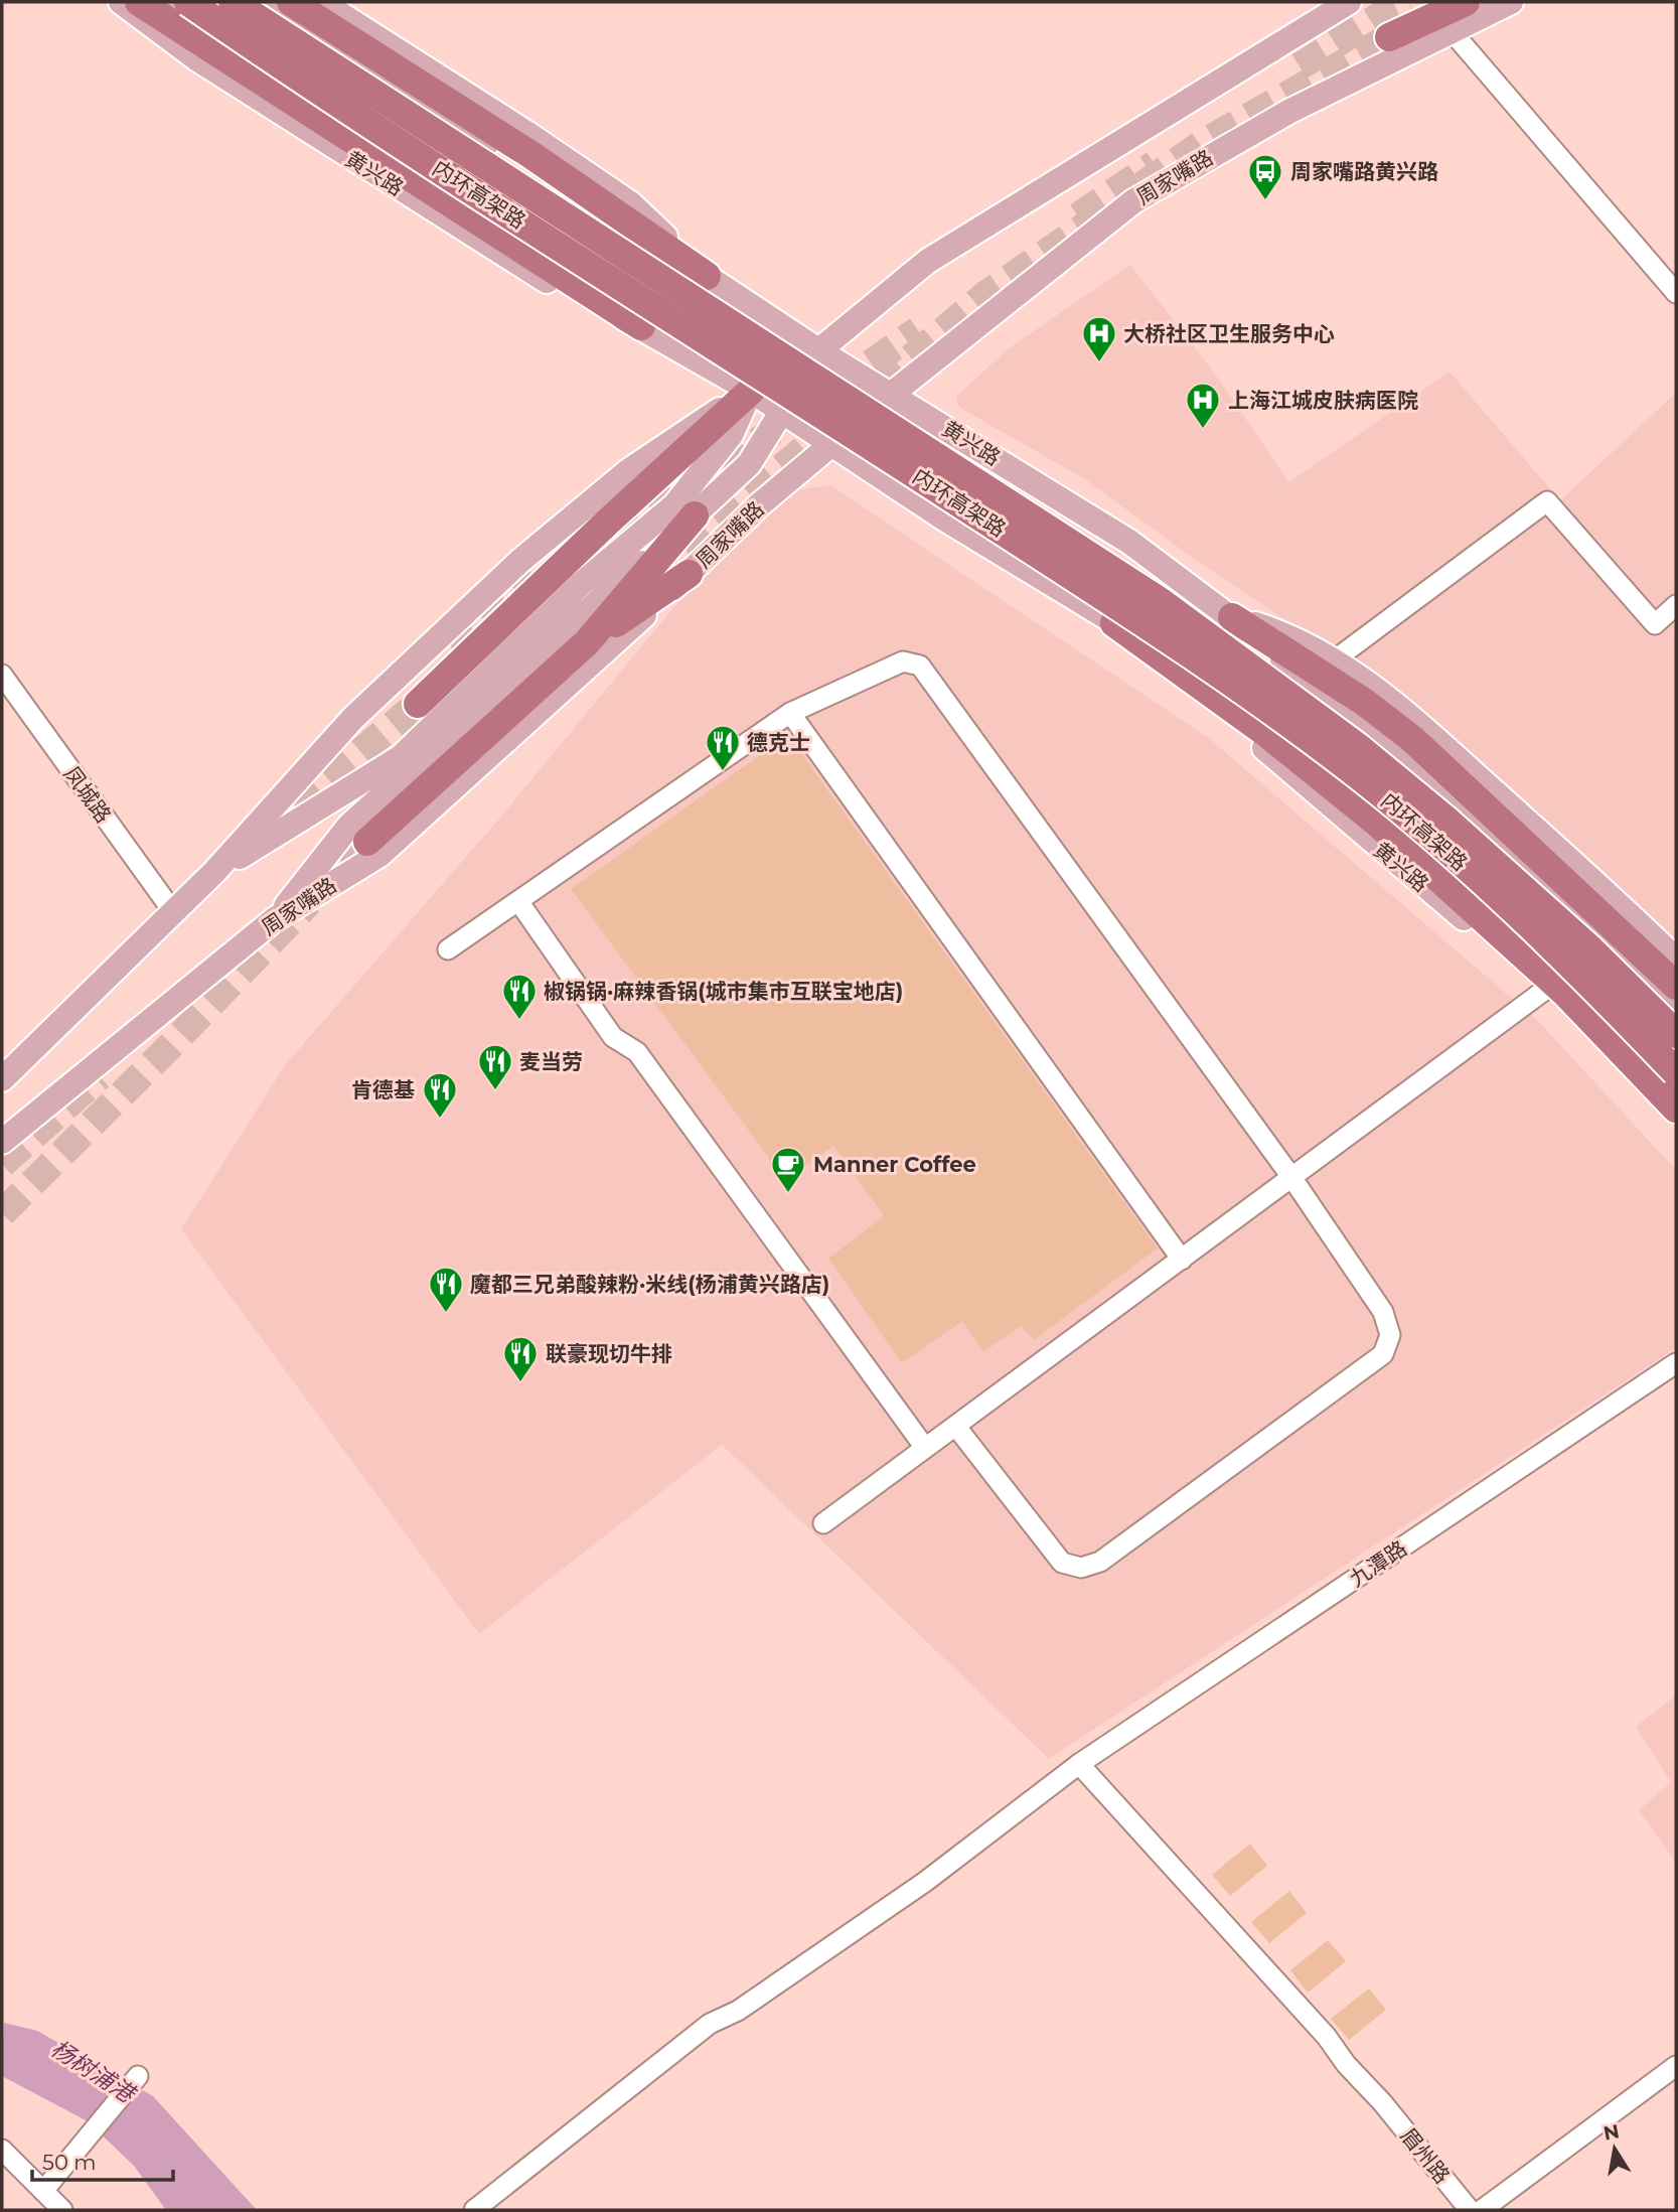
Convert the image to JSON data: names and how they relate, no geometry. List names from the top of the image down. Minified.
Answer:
{"streets":{"highway":["内环高架路"],"main road":["黄兴路","周家嘴路"],"street":["凤城路","九潭路","眉州路"]},"crossings":[["黄兴路","周家嘴路"],["九潭路","眉州路"]],"water":["杨树浦港"],"places":{"bus stop":["周家嘴路黄兴路"],"hospital":["大桥社区卫生服务中心","上海江城皮肤病医院"],"restaurant":["德克士","椒锅锅·麻辣香锅(城市集市互联宝地店)","麦当劳","肯德基","魔都三兄弟酸辣粉·米线(杨浦黄兴路店)","联豪现切牛排"],"cafe":["Manner Coffee"]},"scale_bar":"50 m","north":"top"}
